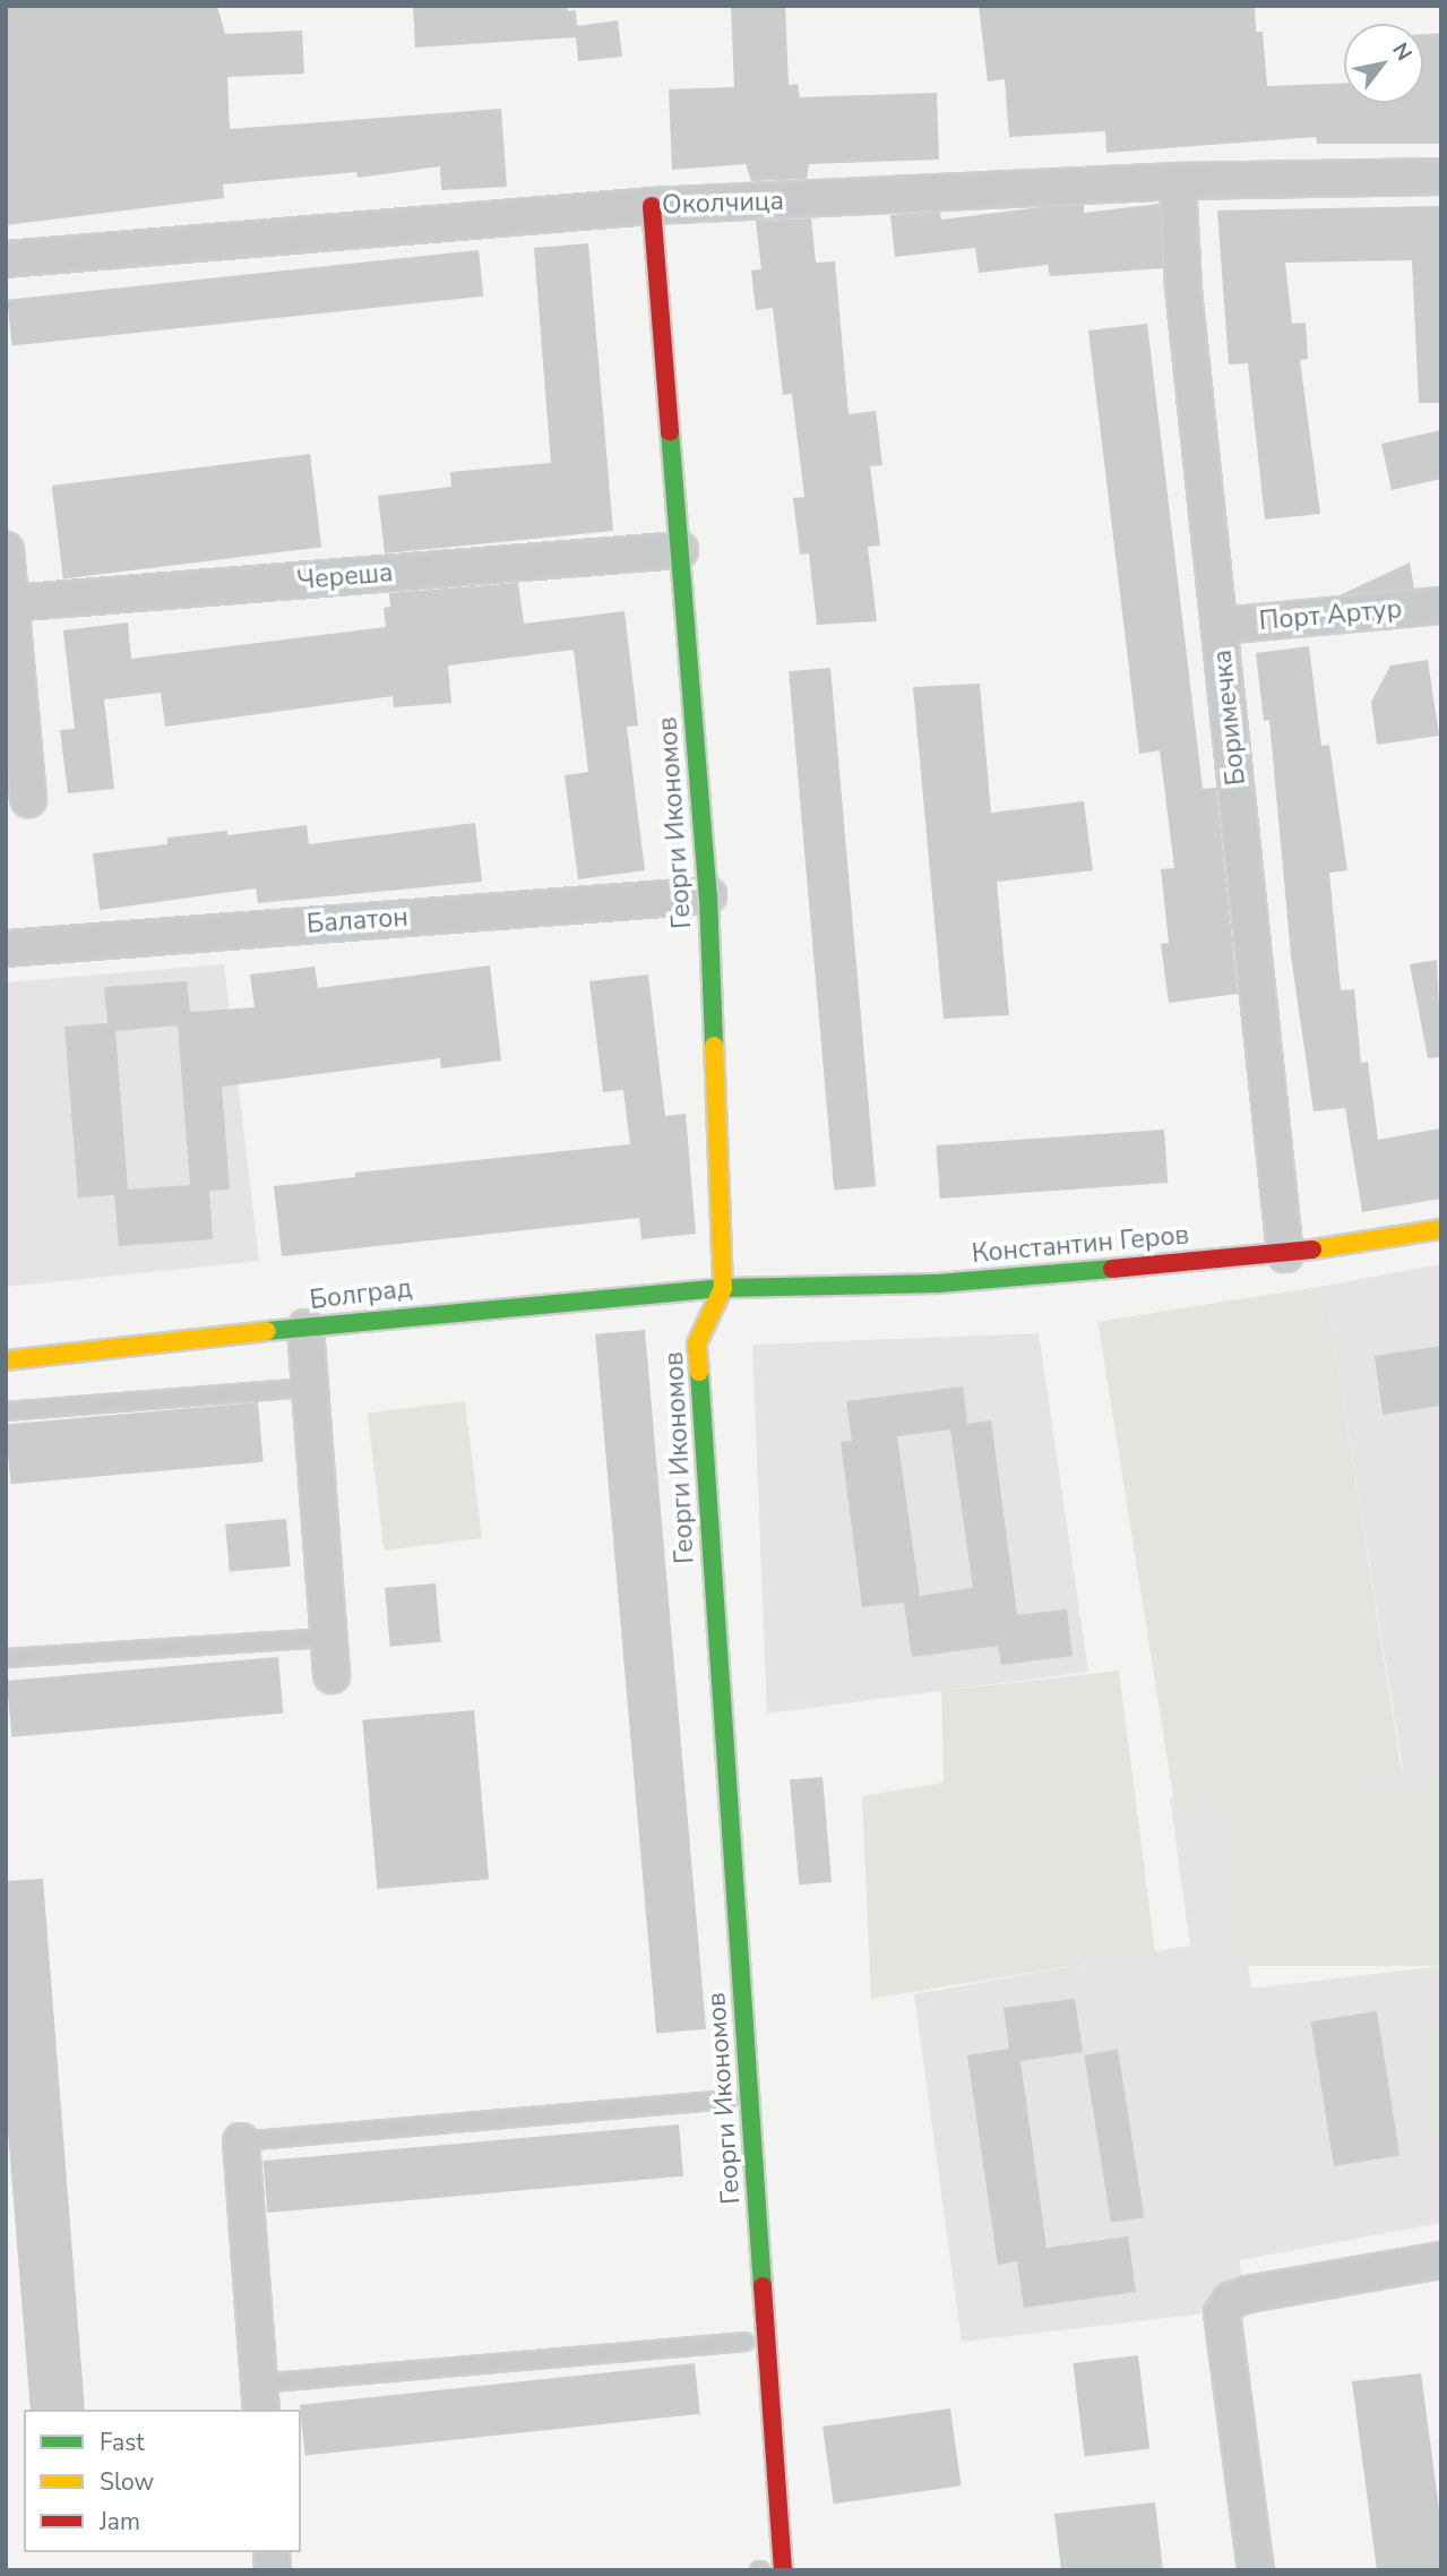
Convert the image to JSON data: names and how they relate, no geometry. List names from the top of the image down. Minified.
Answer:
{"streets":{"street":["Околчица","Череша","Порт Артур","Боримечка","Георги Икономов","Балатон","Константин Геров","Болград"]},"crossings":[["Околчица","Боримечка"],["Околчица","Георги Икономов"],["Череша","Георги Икономов"],["Порт Артур","Боримечка"],["Боримечка","Константин Геров"],["Георги Икономов","Балатон"],["Георги Икономов","Константин Геров"],["Георги Икономов","Болград"],["Константин Геров","Болград"]],"legend":["Fast","Slow","Jam"],"north":"top right"}
